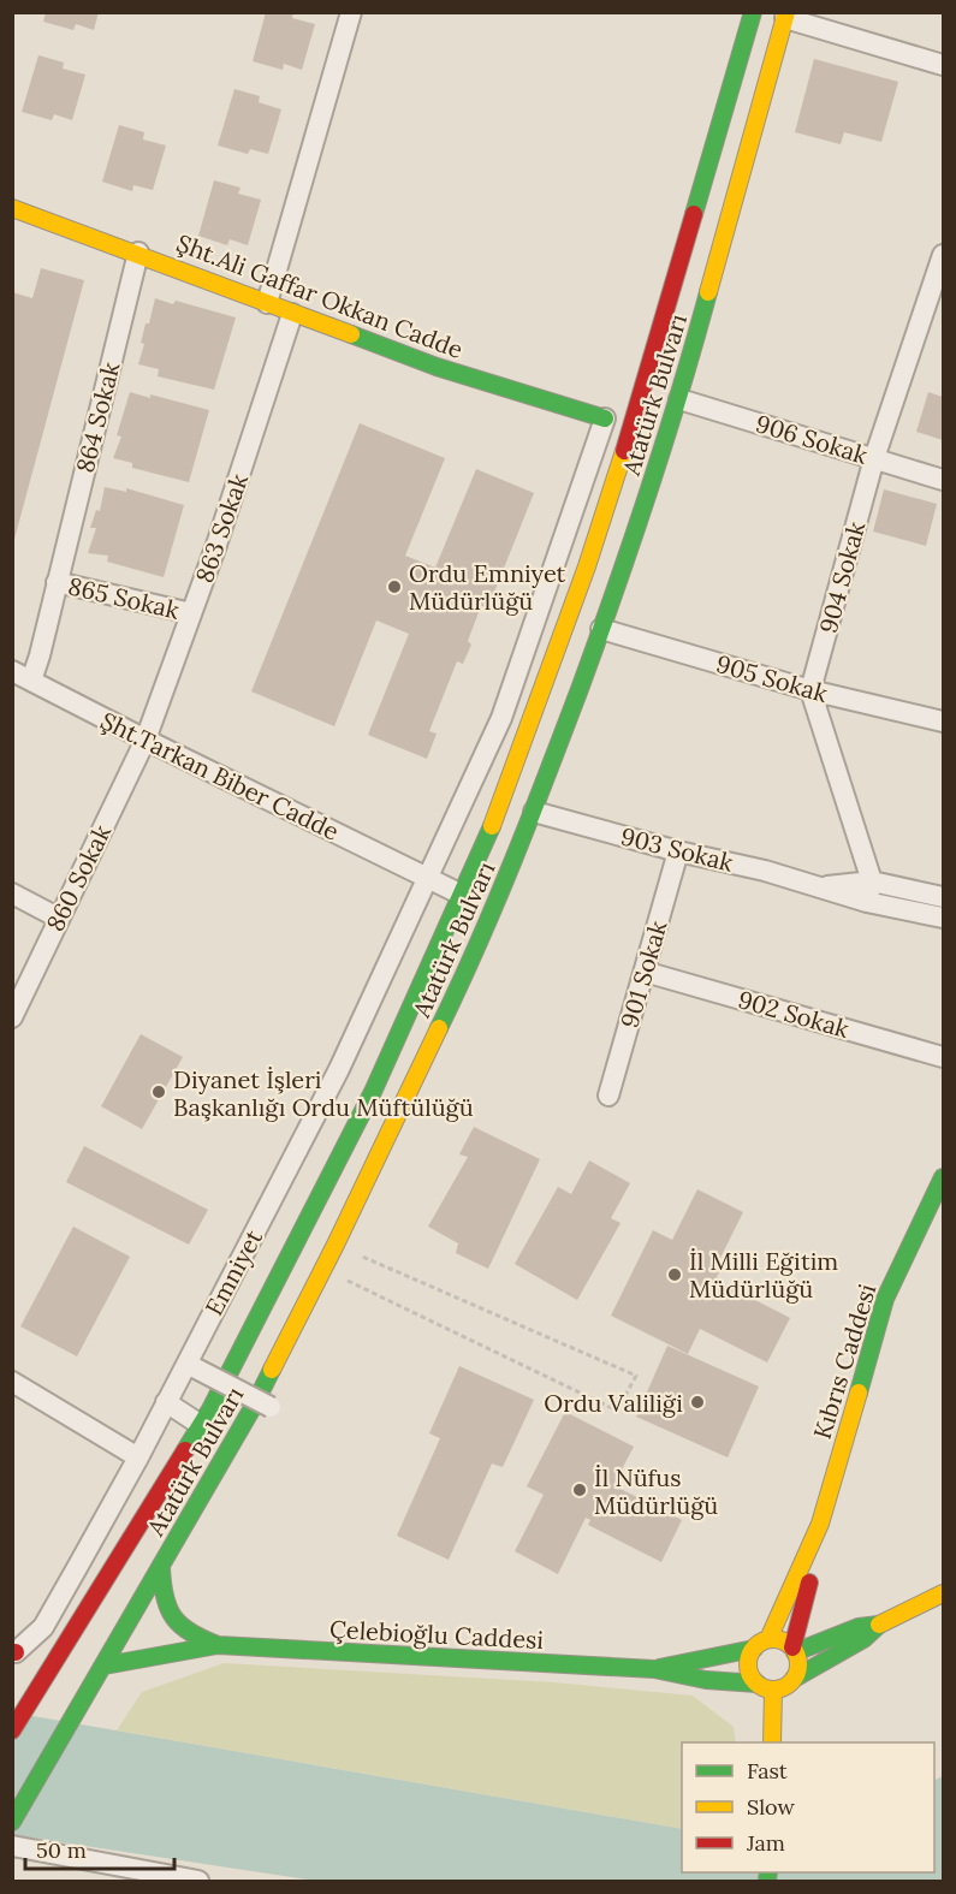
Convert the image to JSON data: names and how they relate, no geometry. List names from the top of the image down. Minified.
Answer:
{"streets":{"main road":["Şht.Ali Gaffar Okkan Cadde","Atatürk Bulvarı","Kıbrıs Caddesi","Çelebioğlu Caddesi"],"street":["864 Sokak","906 Sokak","863 Sokak","904 Sokak","865 Sokak","905 Sokak","Şht.Tarkan Biber Cadde","903 Sokak","860 Sokak","901 Sokak","902 Sokak","Emniyet"]},"crossings":[["Şht.Ali Gaffar Okkan Cadde","864 Sokak"],["Şht.Ali Gaffar Okkan Cadde","863 Sokak"],["Şht.Ali Gaffar Okkan Cadde","Emniyet"],["Atatürk Bulvarı","906 Sokak"],["Atatürk Bulvarı","905 Sokak"],["Atatürk Bulvarı","Şht.Tarkan Biber Cadde"],["Atatürk Bulvarı","903 Sokak"],["864 Sokak","865 Sokak"],["864 Sokak","Şht.Tarkan Biber Cadde"],["906 Sokak","904 Sokak"],["863 Sokak","865 Sokak"],["863 Sokak","Şht.Tarkan Biber Cadde"],["863 Sokak","860 Sokak"],["904 Sokak","905 Sokak"],["Şht.Tarkan Biber Cadde","860 Sokak"],["Şht.Tarkan Biber Cadde","Emniyet"],["903 Sokak","901 Sokak"],["901 Sokak","902 Sokak"],["Kıbrıs Caddesi","Çelebioğlu Caddesi"]],"places":["Ordu Emniyet Müdürlüğü","Diyanet İşleri Başkanlığı Ordu Müftülüğü","İl Milli Eğitim Müdürlüğü","Ordu Valiliği","İl Nüfus Müdürlüğü"],"legend":["Fast","Slow","Jam"],"scale_bar":"50 m"}
